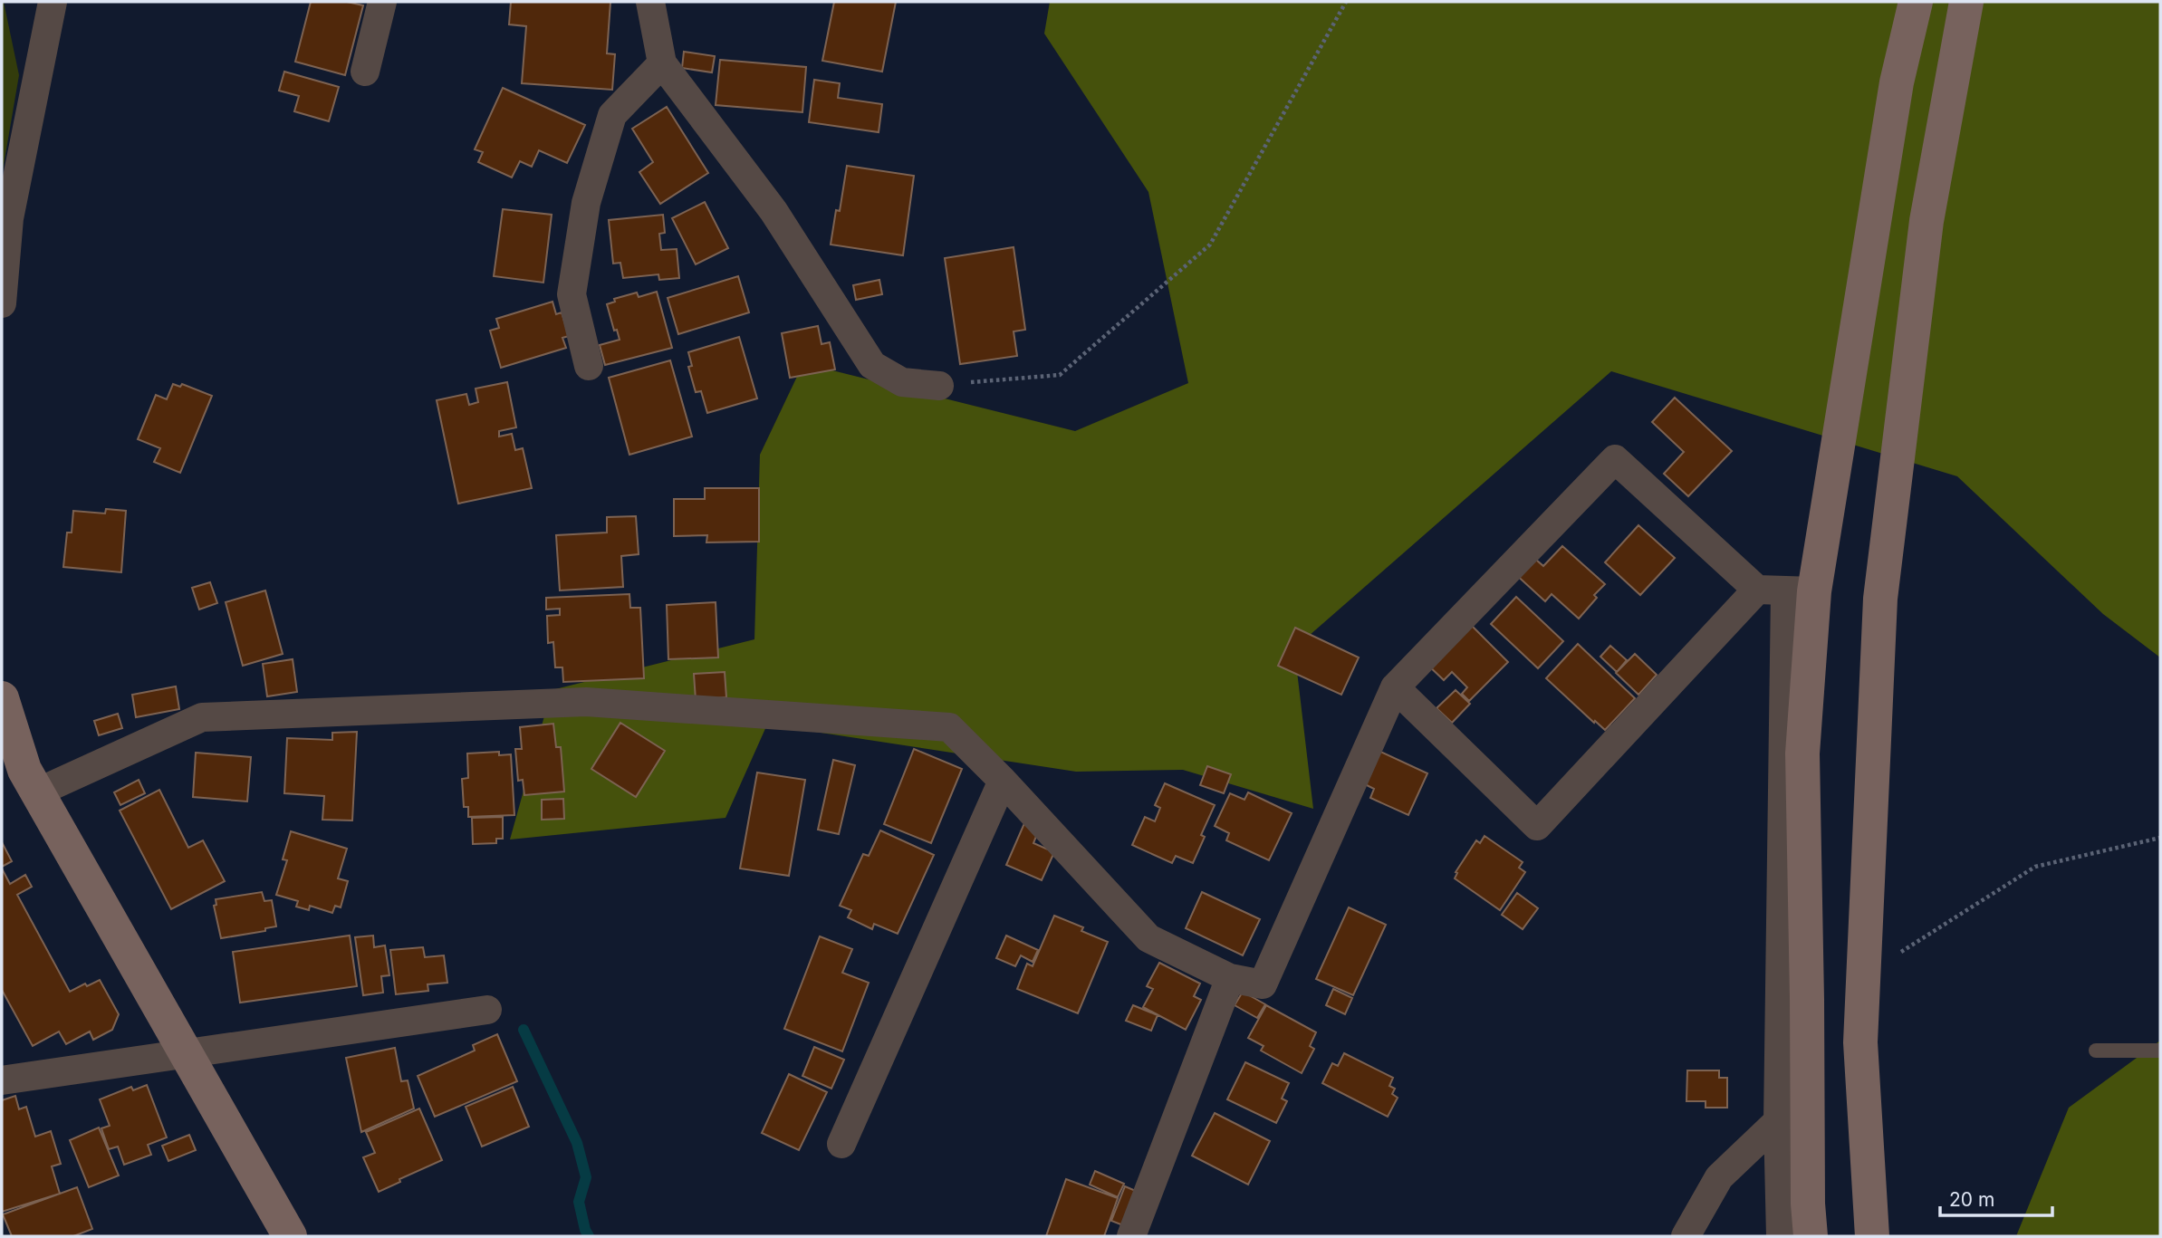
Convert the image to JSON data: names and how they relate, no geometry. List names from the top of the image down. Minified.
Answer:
{"scale_bar":"20 m"}
